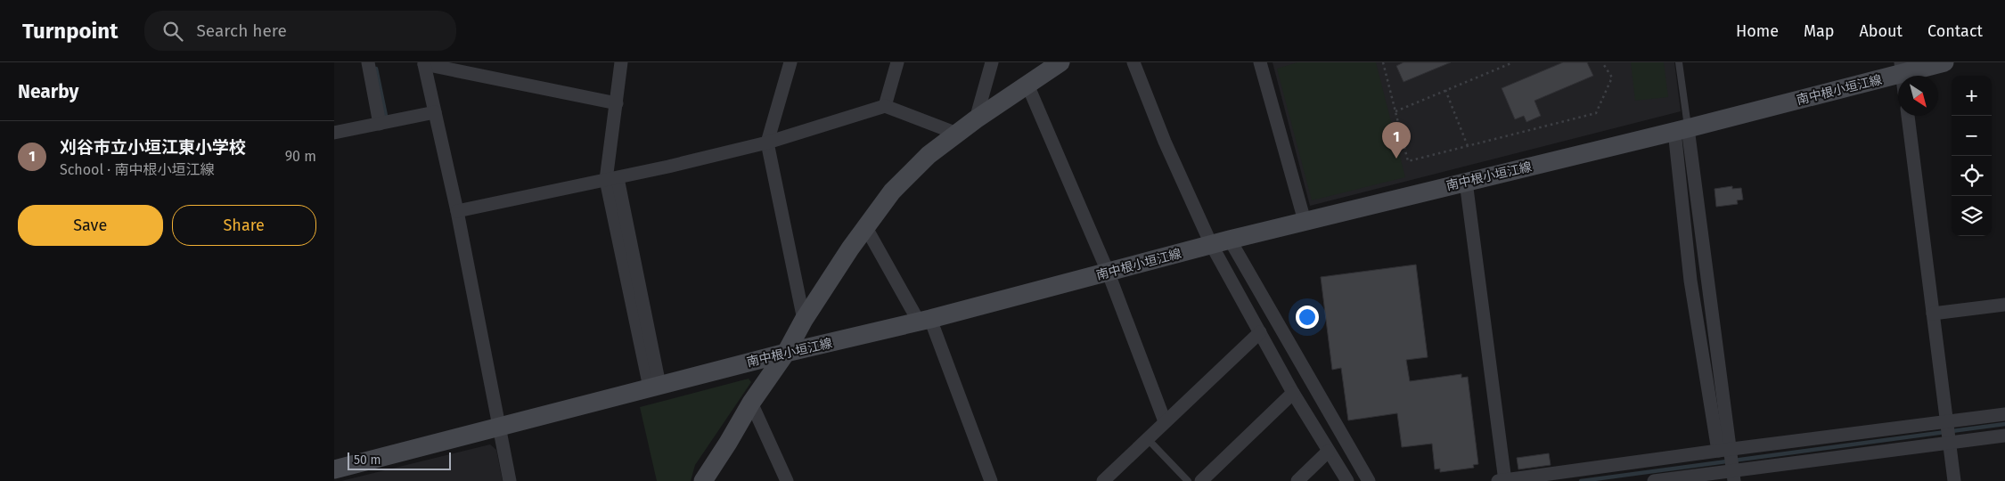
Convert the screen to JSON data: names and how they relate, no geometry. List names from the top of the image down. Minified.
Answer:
{"streets":{"main road":["南中根小垣江線"]},"scale_bar":"50 m","north":"bottom right","page":{"header":"Turnpoint","search":"Search here","nav":["Home","Map","About","Contact"],"heading":"Nearby","map_buttons":["+","−"],"list":[{"mark":"1","name":"刈谷市立小垣江東小学校","note":"School · 南中根小垣江線","value":"90 m"}],"pins":"1","buttons":["Save","Share"],"scale":"50 m"}}
